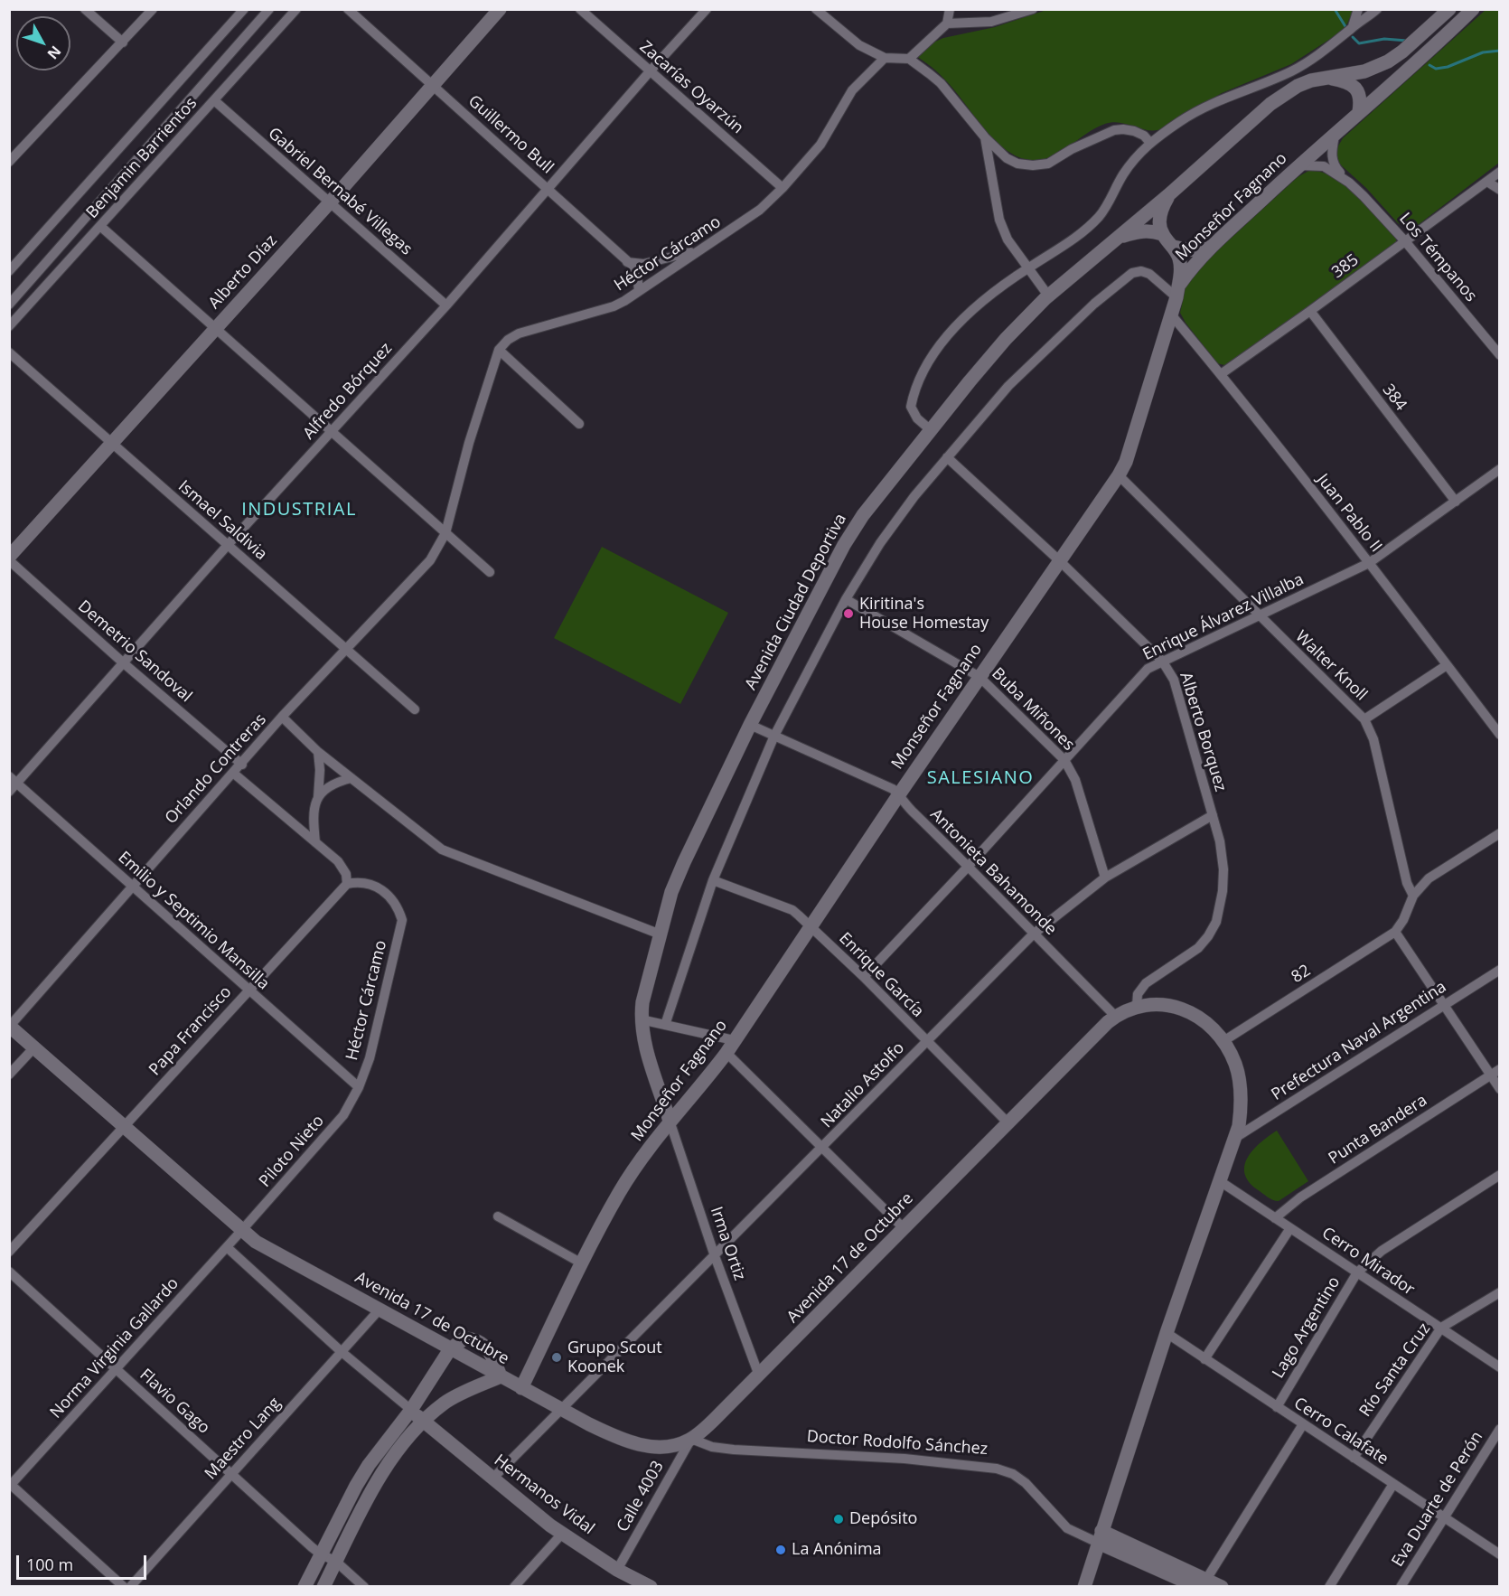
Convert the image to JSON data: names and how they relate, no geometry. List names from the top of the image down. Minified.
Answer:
{"streets":{"street":["Zacarías Oyarzún","Guillermo Bull","Benjamin Barrientos","Gabriel Bernabé Villegas","Monseñor Fagnano","Héctor Cárcamo","Los Témpanos","385","Alberto Díaz","Alfredo Bórquez","384","Juan Pablo II","Ismael Saldivia","Avenida Ciudad Deportiva","Enrique Álvarez Villalba","Demetrio Sandoval","Walter Knoll","Buba Miñones","Alberto Borquez","Orlando Contreras","Antonieta Bahamonde","Emilio y Septimio Mansilla","82","Enrique García","Papa Francisco","Prefectura Naval Argentina","Natalio Astolfo","Punta Bandera","Piloto Nieto","Irma Ortiz","Avenida 17 de Octubre","Cerro Mirador","Lago Argentino","Norma Virginia Gallardo","Río Santa Cruz","Flavio Gago","Cerro Calafate","Maestro Lang","Doctor Rodolfo Sánchez","Hermanos Vidal","Calle 4003","Eva Duarte de Perón"]},"crossings":[["Zacarías Oyarzún","Héctor Cárcamo"],["Zacarías Oyarzún","Alfredo Bórquez"],["Guillermo Bull","Héctor Cárcamo"],["Guillermo Bull","Alberto Díaz"],["Guillermo Bull","Alfredo Bórquez"],["Benjamin Barrientos","Gabriel Bernabé Villegas"],["Gabriel Bernabé Villegas","Alberto Díaz"],["Gabriel Bernabé Villegas","Alfredo Bórquez"],["Monseñor Fagnano","Los Témpanos"],["Monseñor Fagnano","Juan Pablo II"],["Monseñor Fagnano","Avenida Ciudad Deportiva"],["Monseñor Fagnano","Walter Knoll"],["Monseñor Fagnano","Buba Miñones"],["Monseñor Fagnano","Alberto Borquez"],["Monseñor Fagnano","Antonieta Bahamonde"],["Monseñor Fagnano","Enrique García"],["Monseñor Fagnano","Irma Ortiz"],["Monseñor Fagnano","Avenida 17 de Octubre"],["Héctor Cárcamo","Emilio y Septimio Mansilla"],["Héctor Cárcamo","Papa Francisco"],["Héctor Cárcamo","Piloto Nieto"],["Los Témpanos","385"],["385","384"],["385","Juan Pablo II"],["Alberto Díaz","Ismael Saldivia"],["Alberto Díaz","Demetrio Sandoval"],["Alfredo Bórquez","Ismael Saldivia"],["Alfredo Bórquez","Demetrio Sandoval"],["Alfredo Bórquez","Emilio y Septimio Mansilla"],["384","Enrique Álvarez Villalba"],["Juan Pablo II","Enrique Álvarez Villalba"],["Ismael Saldivia","Orlando Contreras"],["Avenida Ciudad Deportiva","Antonieta Bahamonde"],["Avenida Ciudad Deportiva","Irma Ortiz"],["Enrique Álvarez Villalba","Walter Knoll"],["Enrique Álvarez Villalba","Buba Miñones"],["Enrique Álvarez Villalba","Alberto Borquez"],["Enrique Álvarez Villalba","Antonieta Bahamonde"],["Enrique Álvarez Villalba","Enrique García"],["Demetrio Sandoval","Orlando Contreras"],["Buba Miñones","Natalio Astolfo"],["Alberto Borquez","Natalio Astolfo"],["Alberto Borquez","Avenida 17 de Octubre"],["Orlando Contreras","Emilio y Septimio Mansilla"],["Orlando Contreras","Avenida 17 de Octubre"],["Antonieta Bahamonde","Natalio Astolfo"],["Antonieta Bahamonde","Avenida 17 de Octubre"],["Emilio y Septimio Mansilla","Papa Francisco"],["Emilio y Septimio Mansilla","Piloto Nieto"],["82","Avenida 17 de Octubre"],["Enrique García","Natalio Astolfo"],["Enrique García","Avenida 17 de Octubre"],["Papa Francisco","Avenida 17 de Octubre"],["Prefectura Naval Argentina","Avenida 17 de Octubre"],["Natalio Astolfo","Irma Ortiz"],["Natalio Astolfo","Avenida 17 de Octubre"],["Natalio Astolfo","Hermanos Vidal"],["Punta Bandera","Cerro Mirador"],["Piloto Nieto","Avenida 17 de Octubre"],["Piloto Nieto","Norma Virginia Gallardo"],["Irma Ortiz","Avenida 17 de Octubre"],["Avenida 17 de Octubre","Cerro Mirador"],["Avenida 17 de Octubre","Norma Virginia Gallardo"],["Avenida 17 de Octubre","Cerro Calafate"],["Avenida 17 de Octubre","Maestro Lang"],["Avenida 17 de Octubre","Doctor Rodolfo Sánchez"],["Avenida 17 de Octubre","Calle 4003"],["Cerro Mirador","Lago Argentino"],["Cerro Mirador","Río Santa Cruz"],["Lago Argentino","Cerro Calafate"],["Norma Virginia Gallardo","Flavio Gago"],["Río Santa Cruz","Cerro Calafate"],["Flavio Gago","Maestro Lang"],["Cerro Calafate","Eva Duarte de Perón"],["Doctor Rodolfo Sánchez","Calle 4003"],["Hermanos Vidal","Calle 4003"]],"districts":["INDUSTRIAL","SALESIANO"],"places":["Kiritina's House Homestay","Grupo Scout Koonek","Depósito","La Anónima"],"scale_bar":"100 m","north":"bottom right"}
